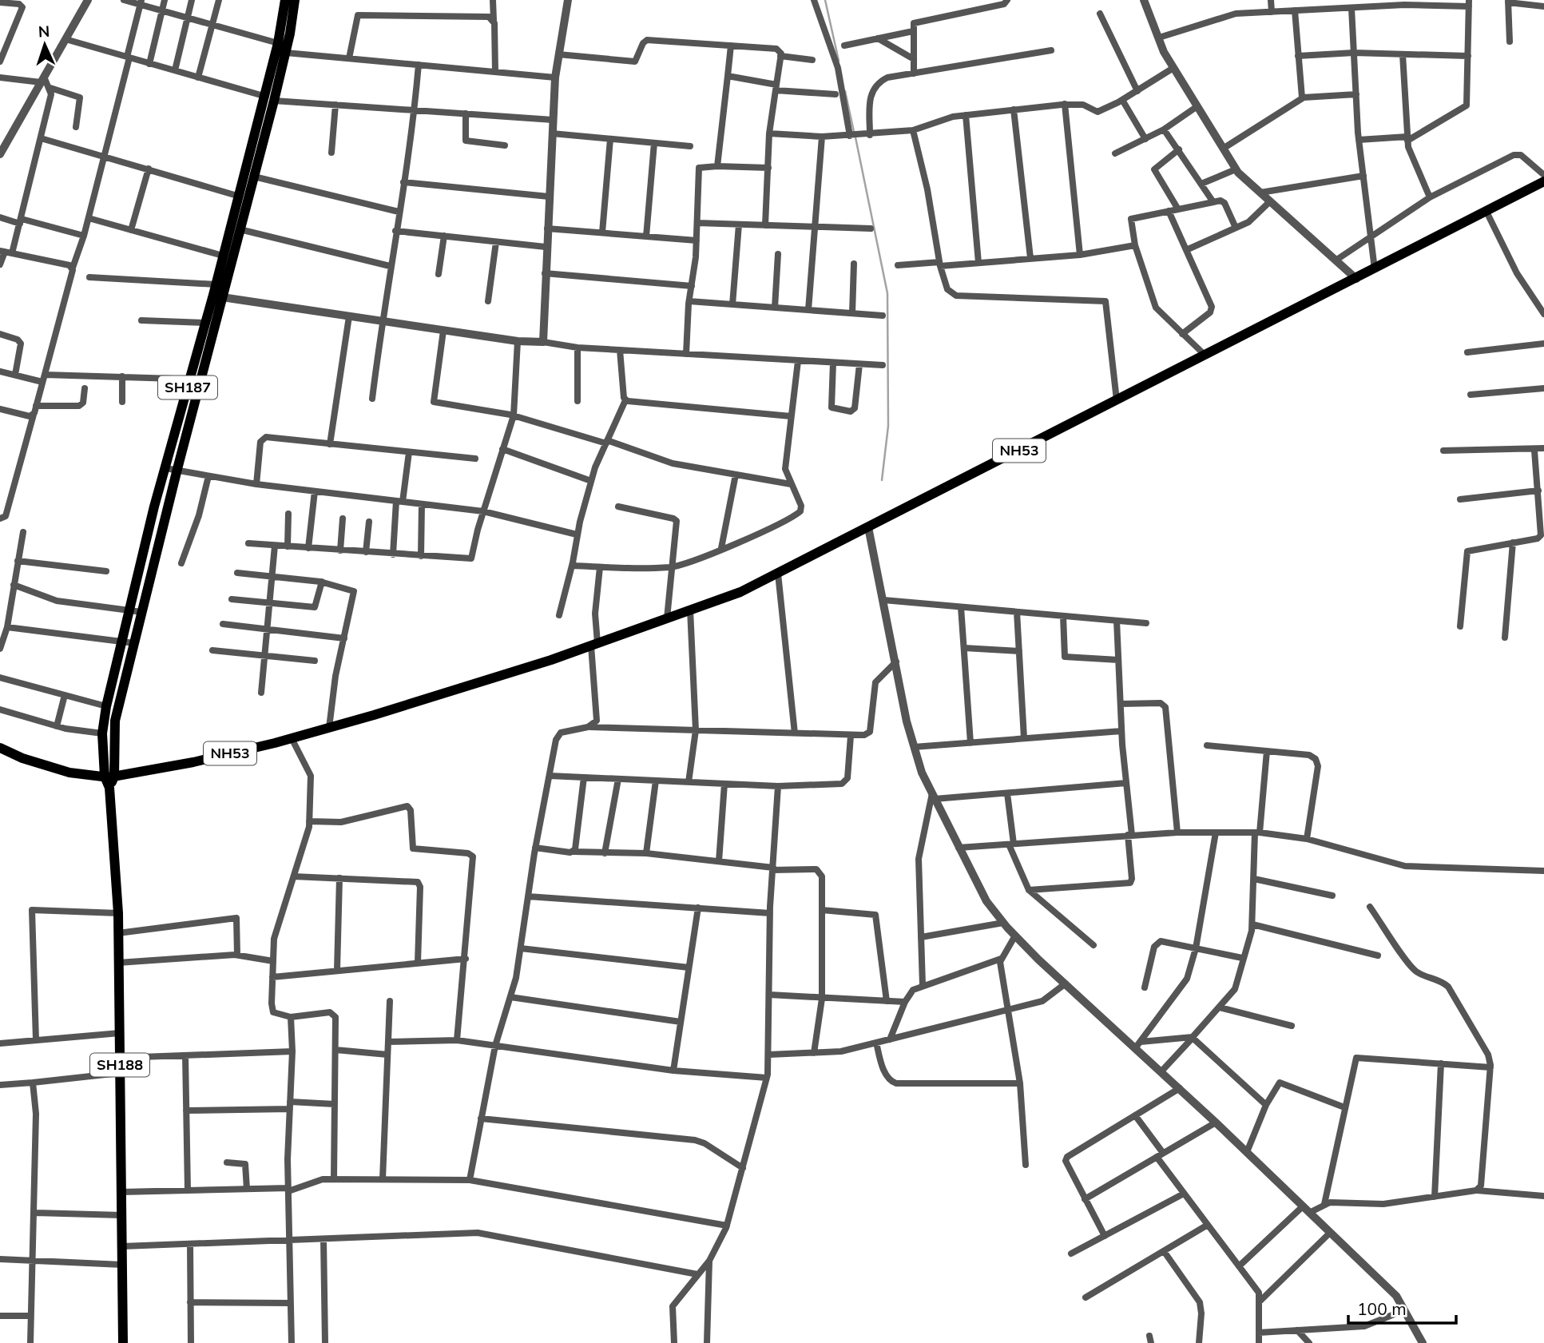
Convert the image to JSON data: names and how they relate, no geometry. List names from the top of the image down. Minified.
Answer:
{"streets":{"main road":["SH187","NH53","SH188"]},"crossings":[["SH187","NH53"],["SH187","SH188"]],"scale_bar":"100 m","north":"top"}
